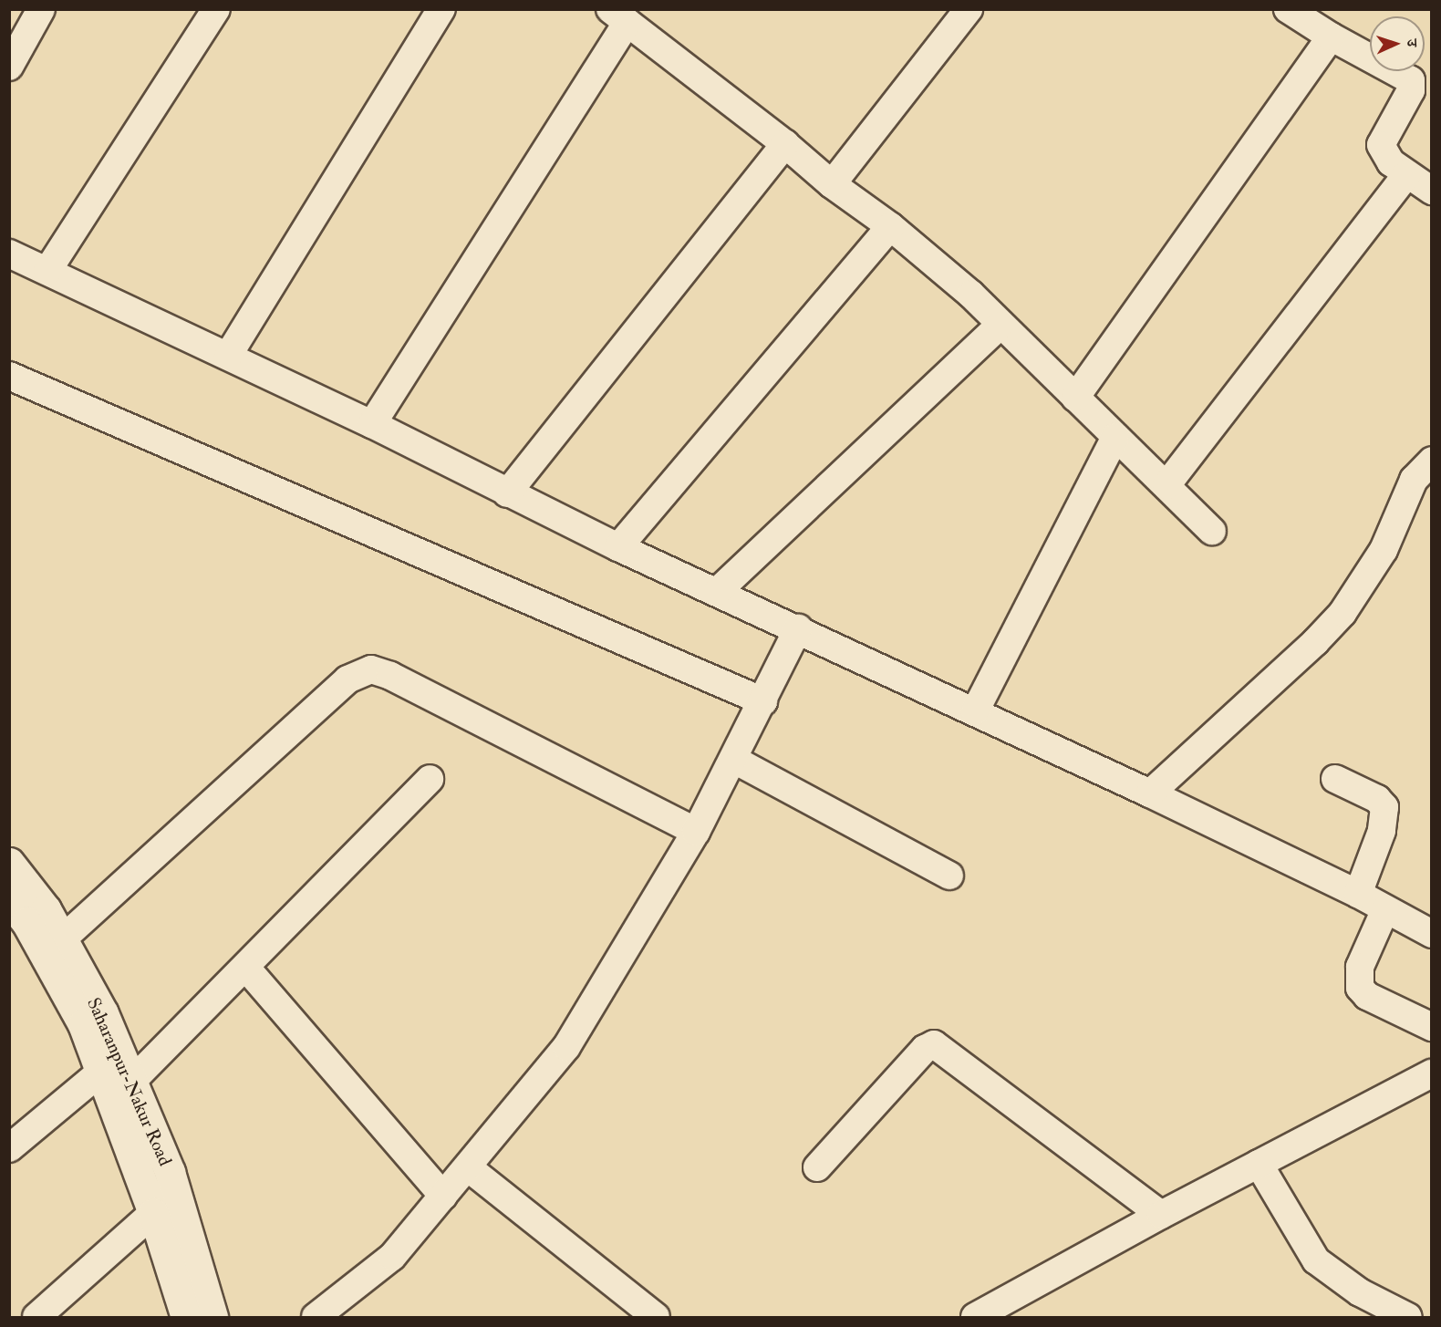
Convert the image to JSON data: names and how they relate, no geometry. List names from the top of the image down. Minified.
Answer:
{"streets":{"main road":["Saharanpur-Nakur Road"]},"north":"right"}
